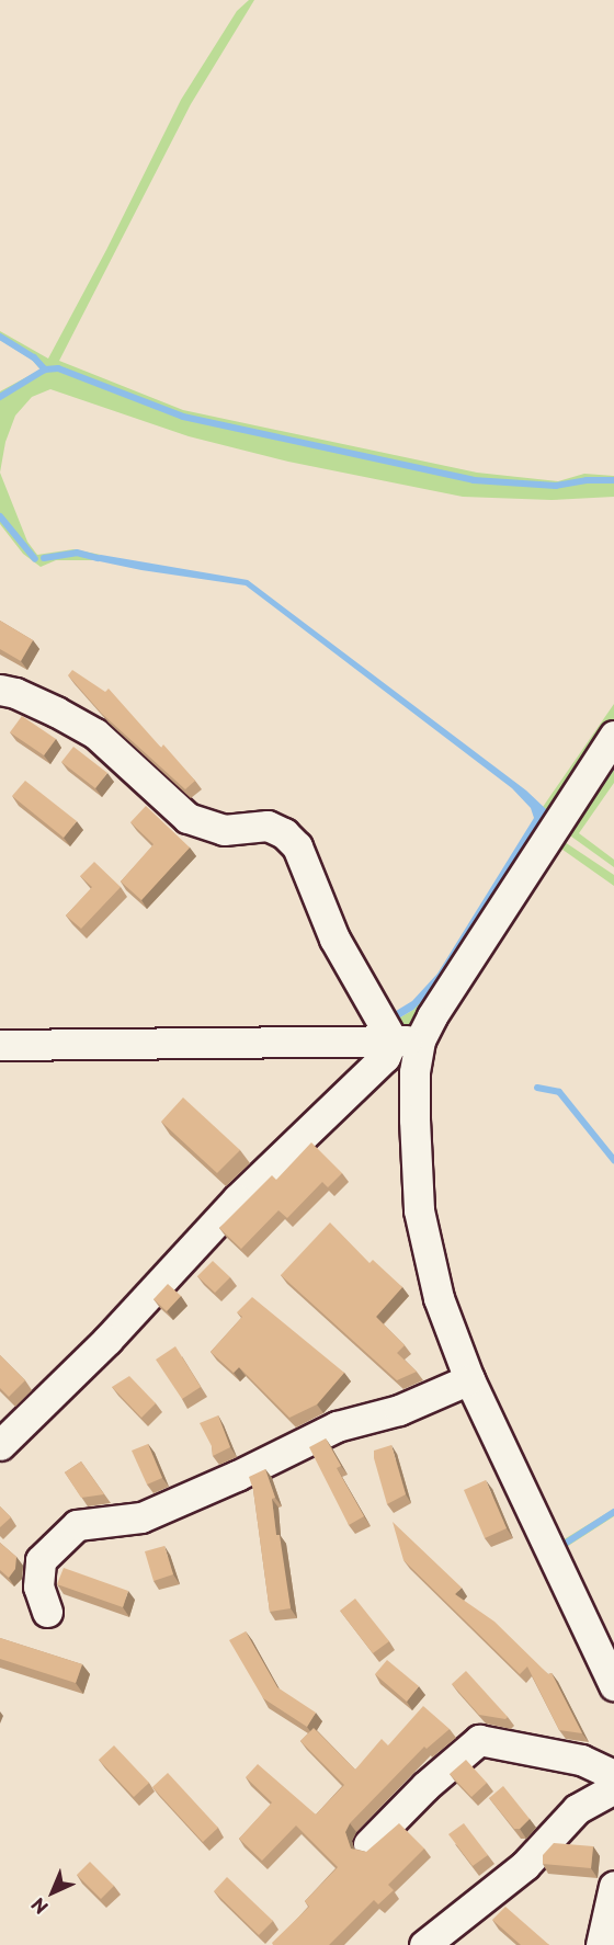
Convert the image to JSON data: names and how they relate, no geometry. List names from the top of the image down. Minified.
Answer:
{"north":"bottom left"}
